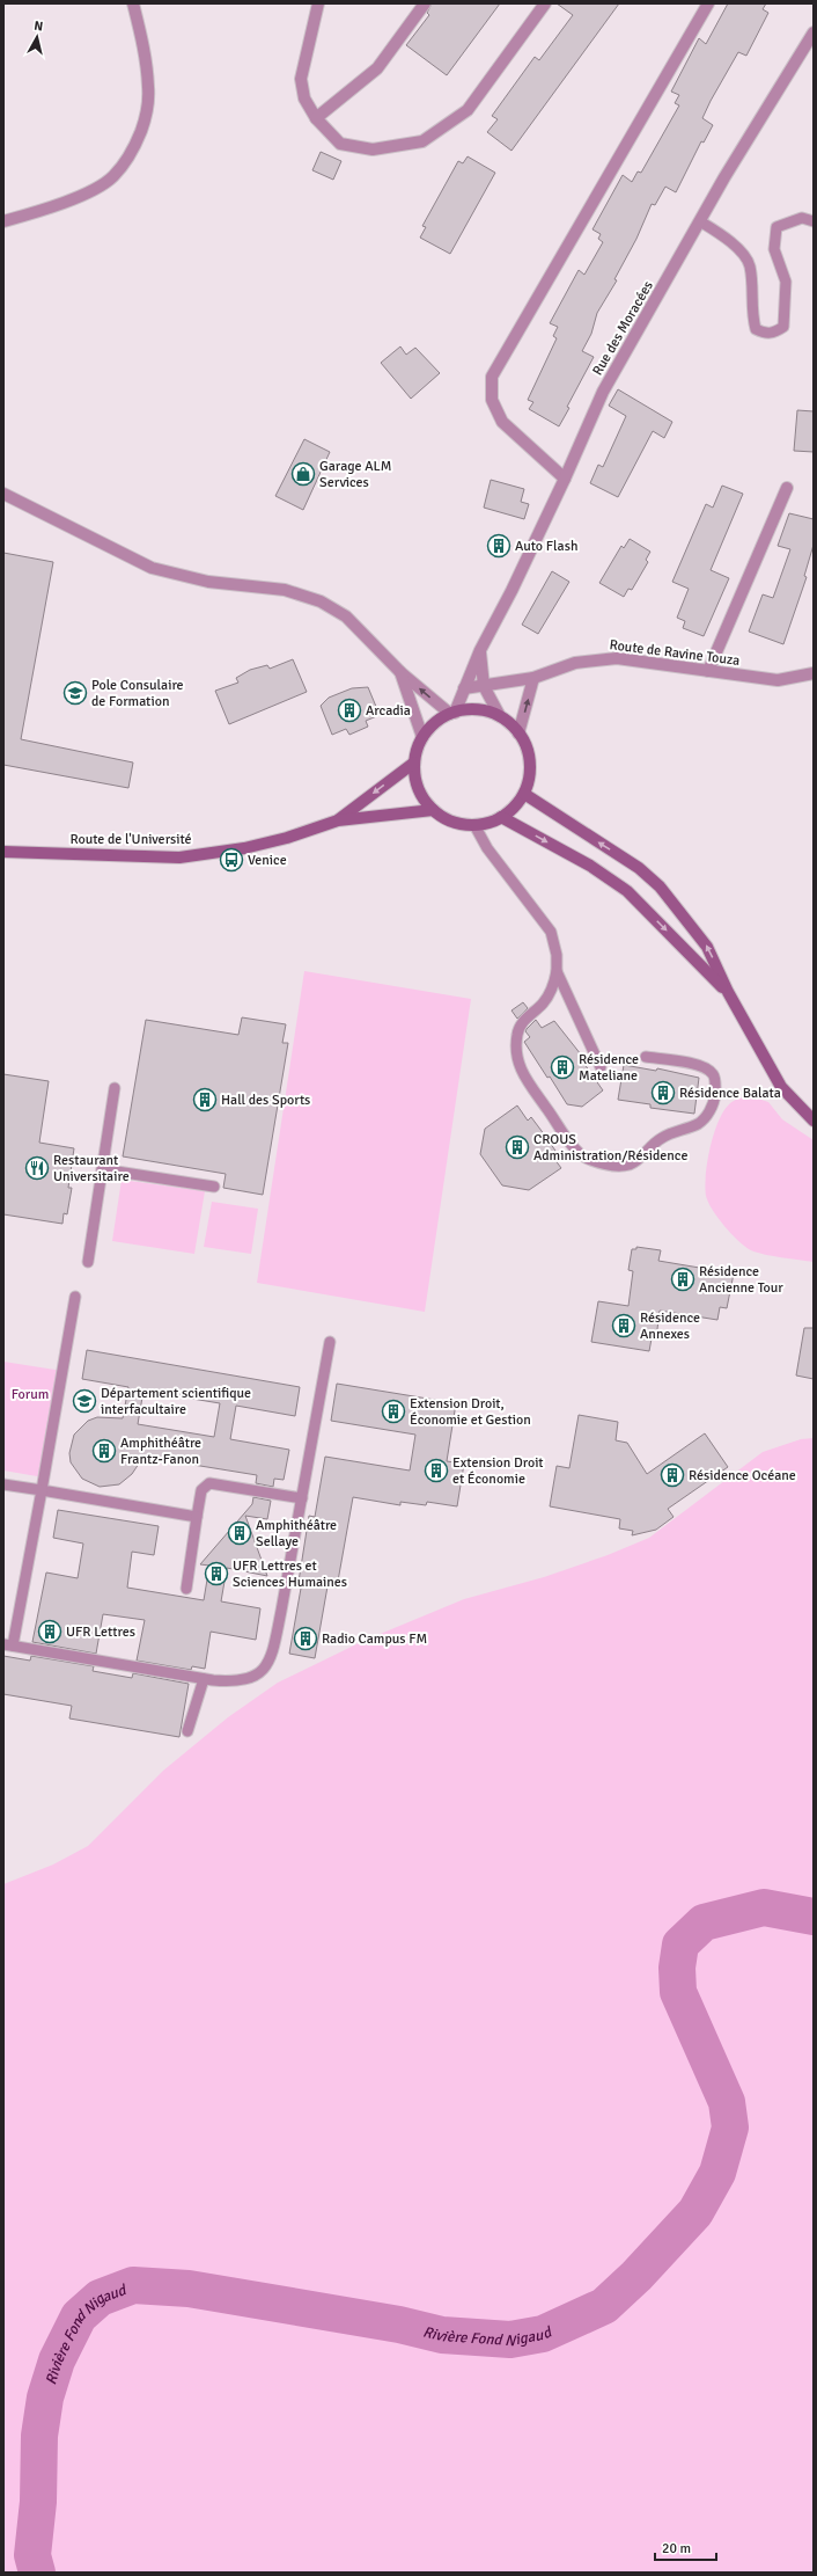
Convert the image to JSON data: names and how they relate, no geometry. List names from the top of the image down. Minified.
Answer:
{"streets":{"main road":["Route de l'Université"],"street":["Rue des Moracées","Route de Ravine Touza"]},"crossings":[["Rue des Moracées","Route de Ravine Touza"],["Rue des Moracées","Route de l'Université"]],"water":["Rivière Fond Nigaud"],"parks":["Forum"],"places":{"shop":["Garage ALM Services"],"building":["Auto Flash","Arcadia","Résidence Mateliane","Résidence Balata","Hall des Sports","CROUS Administration/Résidence","Résidence Ancienne Tour","Résidence Annexes","Extension Droit, Économie et Gestion","Amphithéâtre Frantz-Fanon","Extension Droit et Économie","Résidence Océane","Amphithéâtre Sellaye","UFR Lettres et Sciences Humaines","UFR Lettres","Radio Campus FM"],"school or university":["Pole Consulaire de Formation","Département scientifique interfacultaire"],"bus stop":["Venice"],"restaurant":["Restaurant Universitaire"]},"scale_bar":"20 m","north":"top"}
